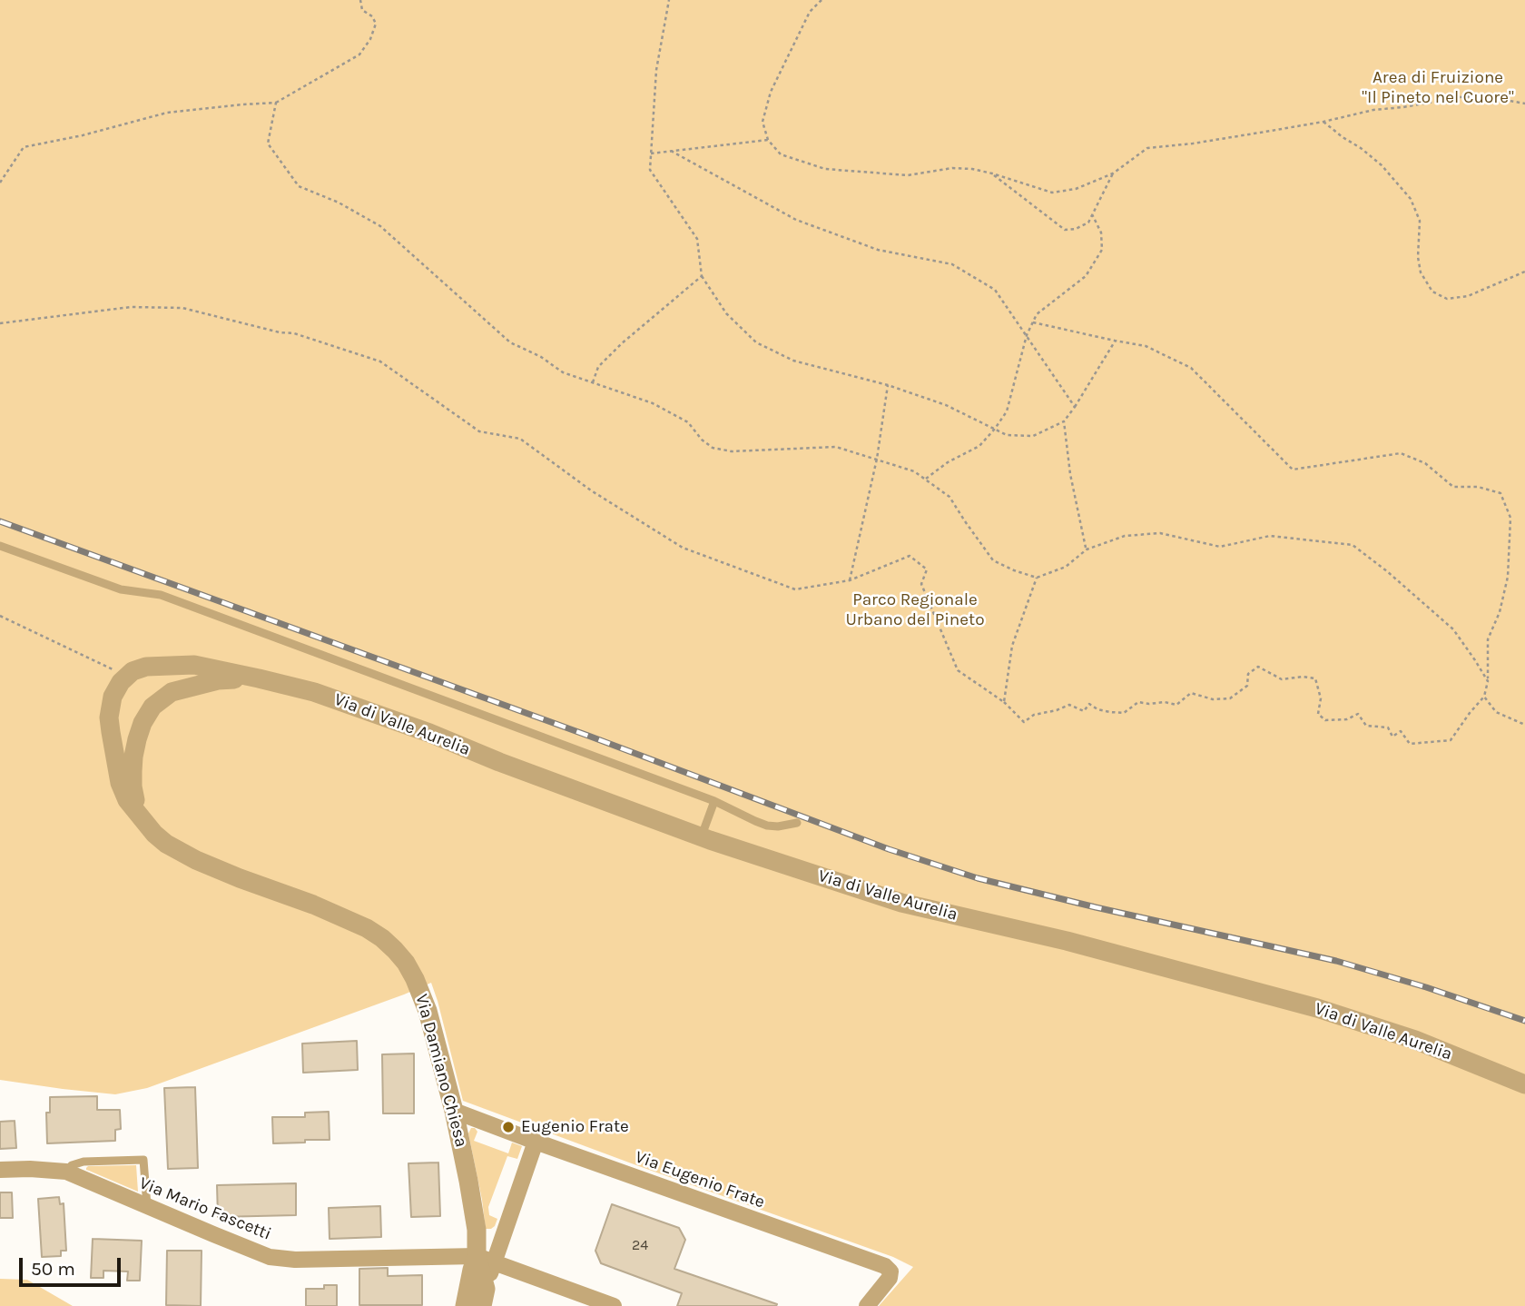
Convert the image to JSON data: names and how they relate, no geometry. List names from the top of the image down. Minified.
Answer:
{"streets":{"street":["Via di Valle Aurelia","Via Damiano Chiesa","Via Eugenio Frate","Via Mario Fascetti"]},"crossings":[["Via di Valle Aurelia","Via Damiano Chiesa"],["Via Damiano Chiesa","Via Eugenio Frate"],["Via Damiano Chiesa","Via Mario Fascetti"]],"parks":["Area di Fruizione \"Il Pineto nel Cuore\"","Parco Regionale Urbano del Pineto"],"places":["Eugenio Frate"],"house_numbers":["24"],"scale_bar":"50 m"}
